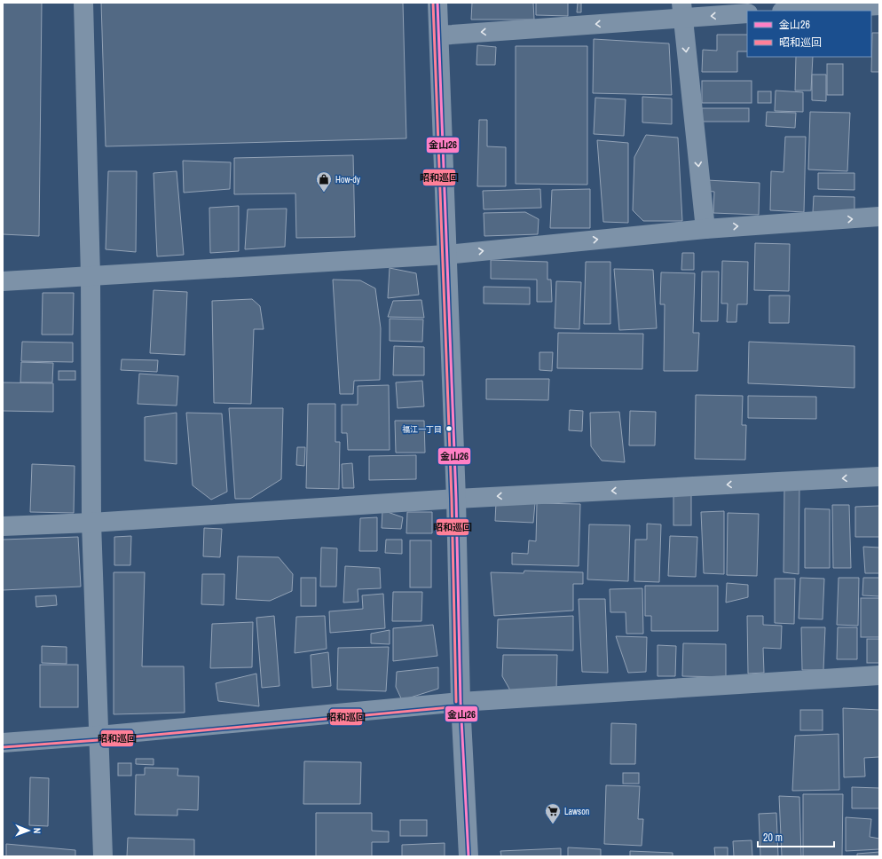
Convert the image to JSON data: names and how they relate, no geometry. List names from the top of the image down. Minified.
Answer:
{"places":{"shop":["How-dy"],"other":["福江一丁目"],"supermarket":["Lawson"]},"lines":["transit line 金山26","transit line 昭和巡回"],"legend":["金山26","昭和巡回"],"scale_bar":"20 m","north":"right"}
